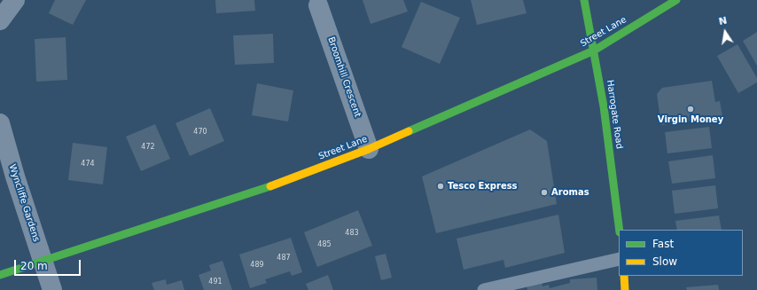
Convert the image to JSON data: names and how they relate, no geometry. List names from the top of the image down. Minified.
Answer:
{"streets":{"street":["Street Lane","Broomhill Crescent","Harrogate Road","Wyncliffe Gardens"]},"crossings":[["Street Lane","Broomhill Crescent"],["Street Lane","Harrogate Road"],["Street Lane","Wyncliffe Gardens"]],"places":["Virgin Money","Tesco Express","Aromas"],"house_numbers":["470","472","474","483","485","487","489","491"],"legend":["Fast","Slow"],"scale_bar":"20 m","north":"top"}
